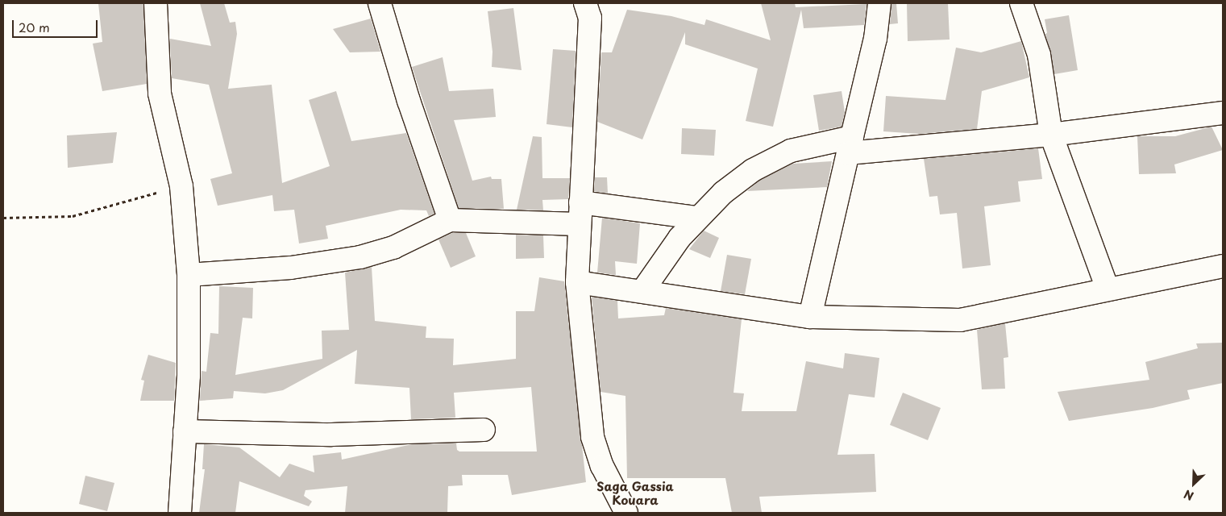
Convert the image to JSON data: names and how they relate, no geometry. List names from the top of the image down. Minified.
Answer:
{"districts":["Saga Gassia Kouara"],"scale_bar":"20 m","north":"bottom left"}
